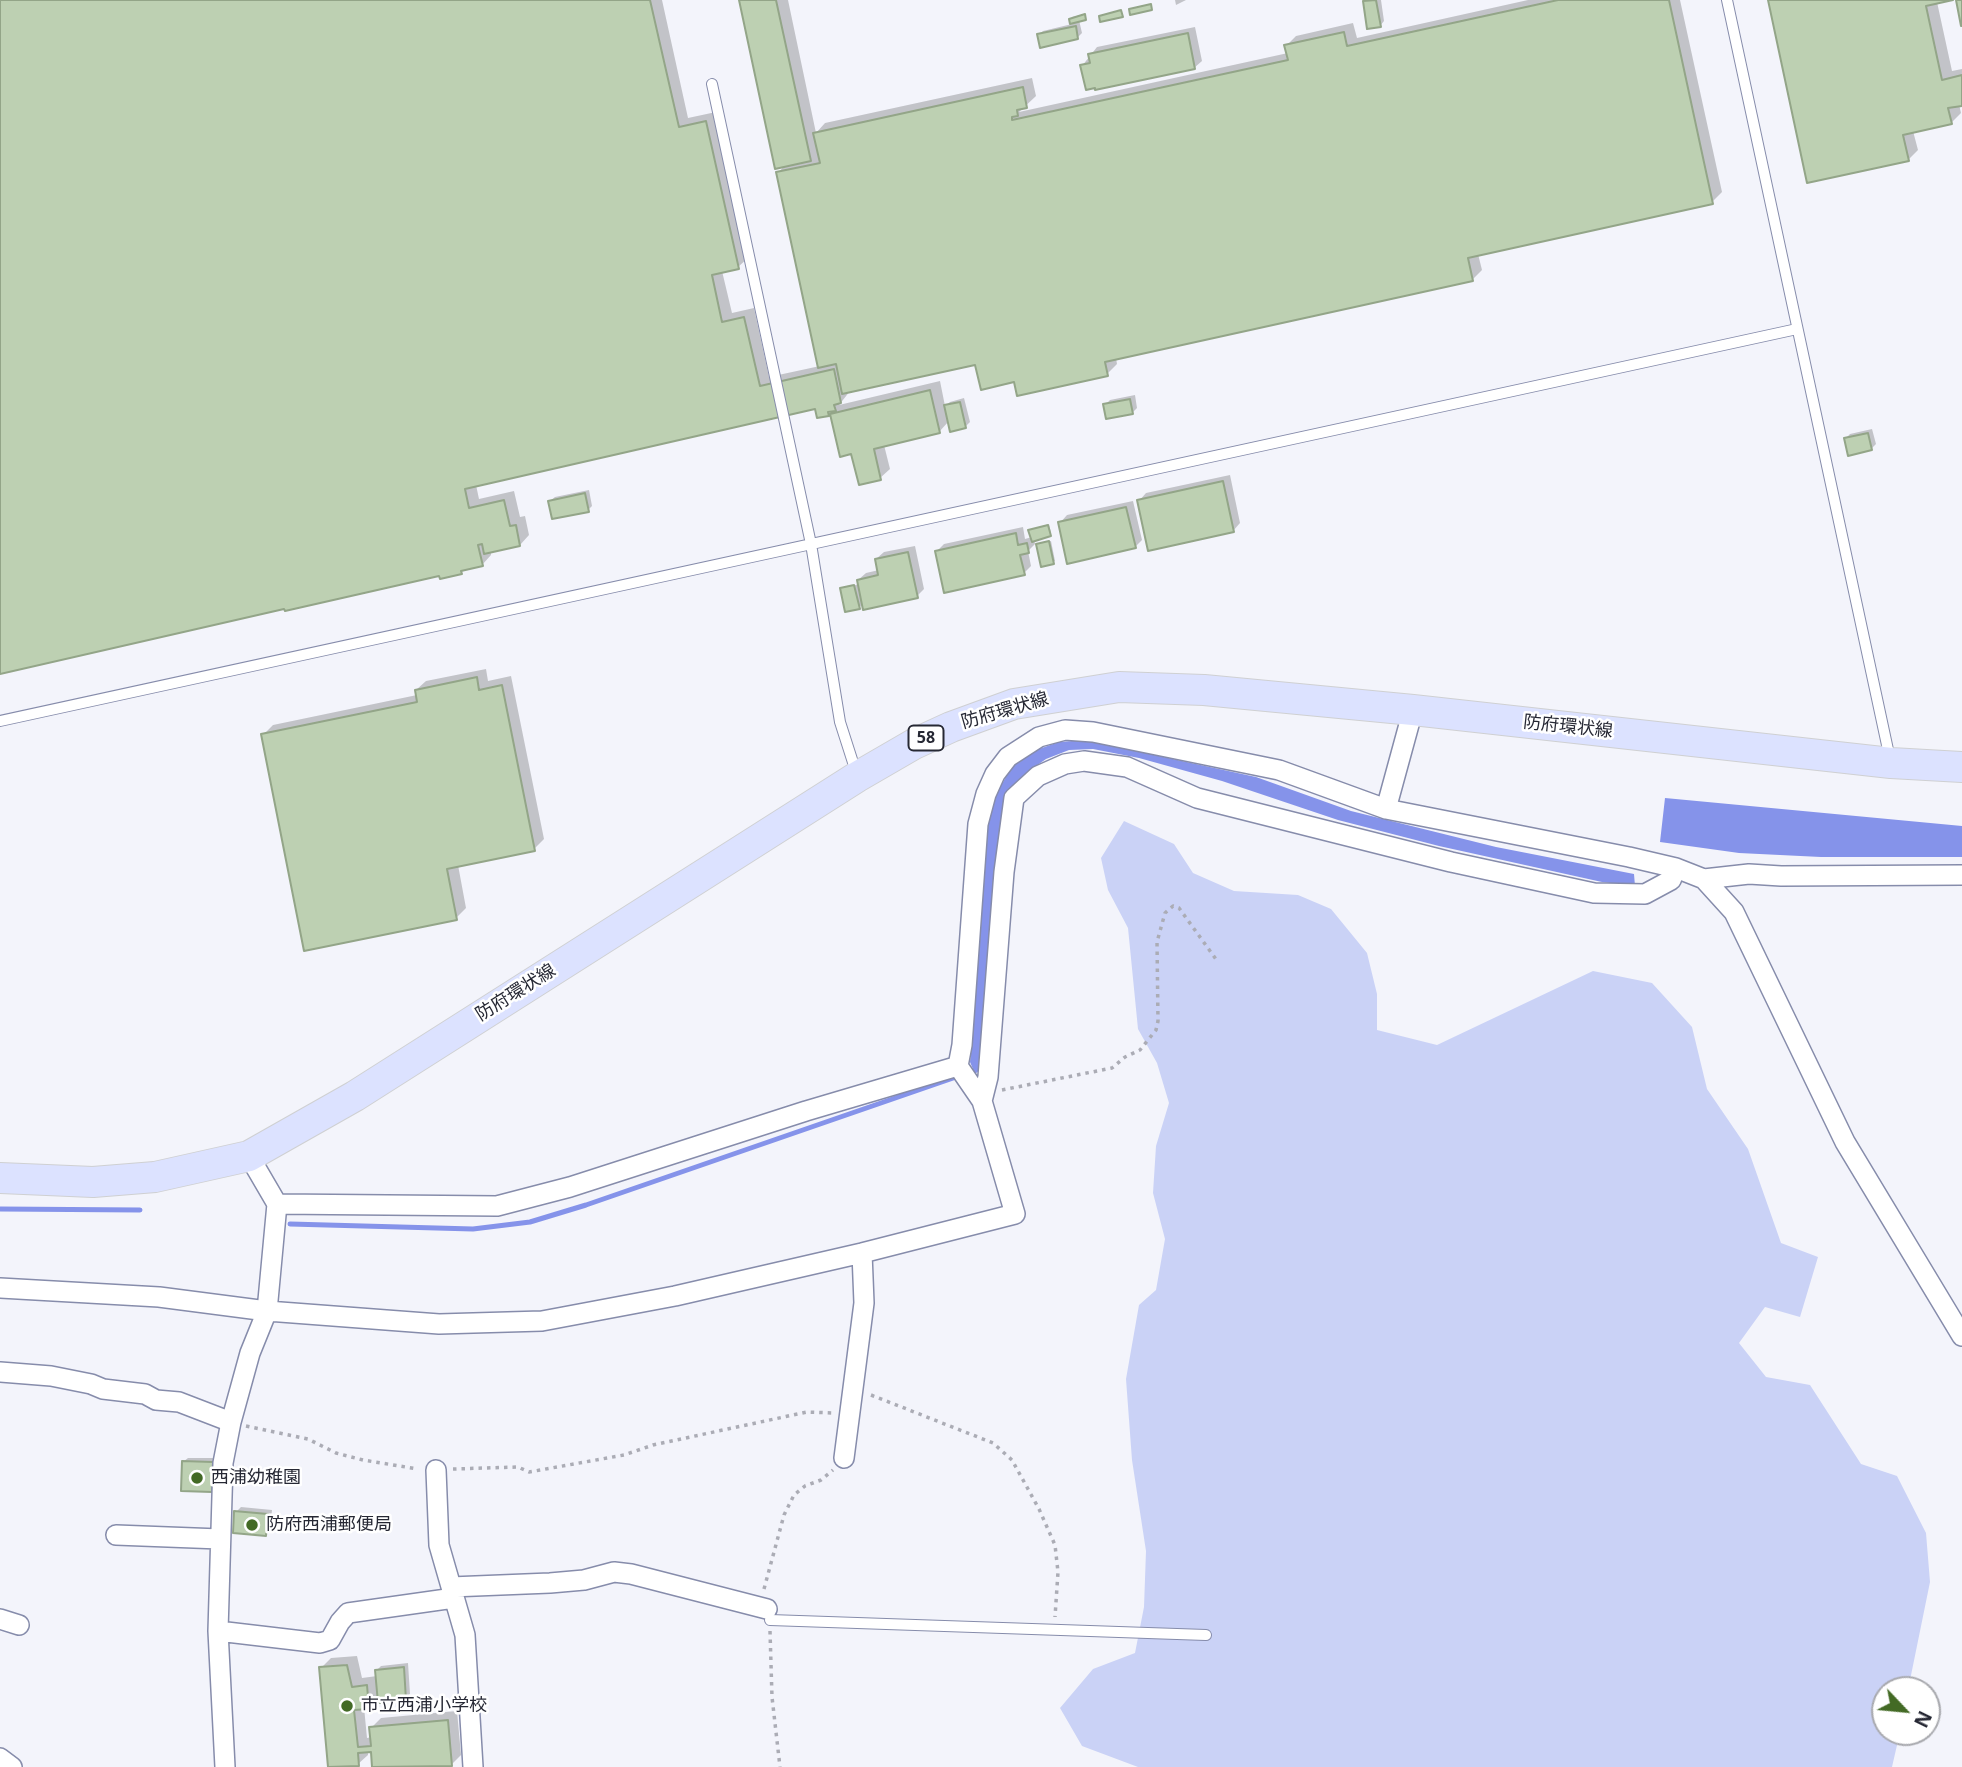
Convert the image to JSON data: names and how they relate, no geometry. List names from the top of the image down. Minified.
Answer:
{"streets":{"main road":["防府環状線","58"]},"places":["西浦幼稚園","防府西浦郵便局","市立西浦小学校"],"north":"bottom right"}
